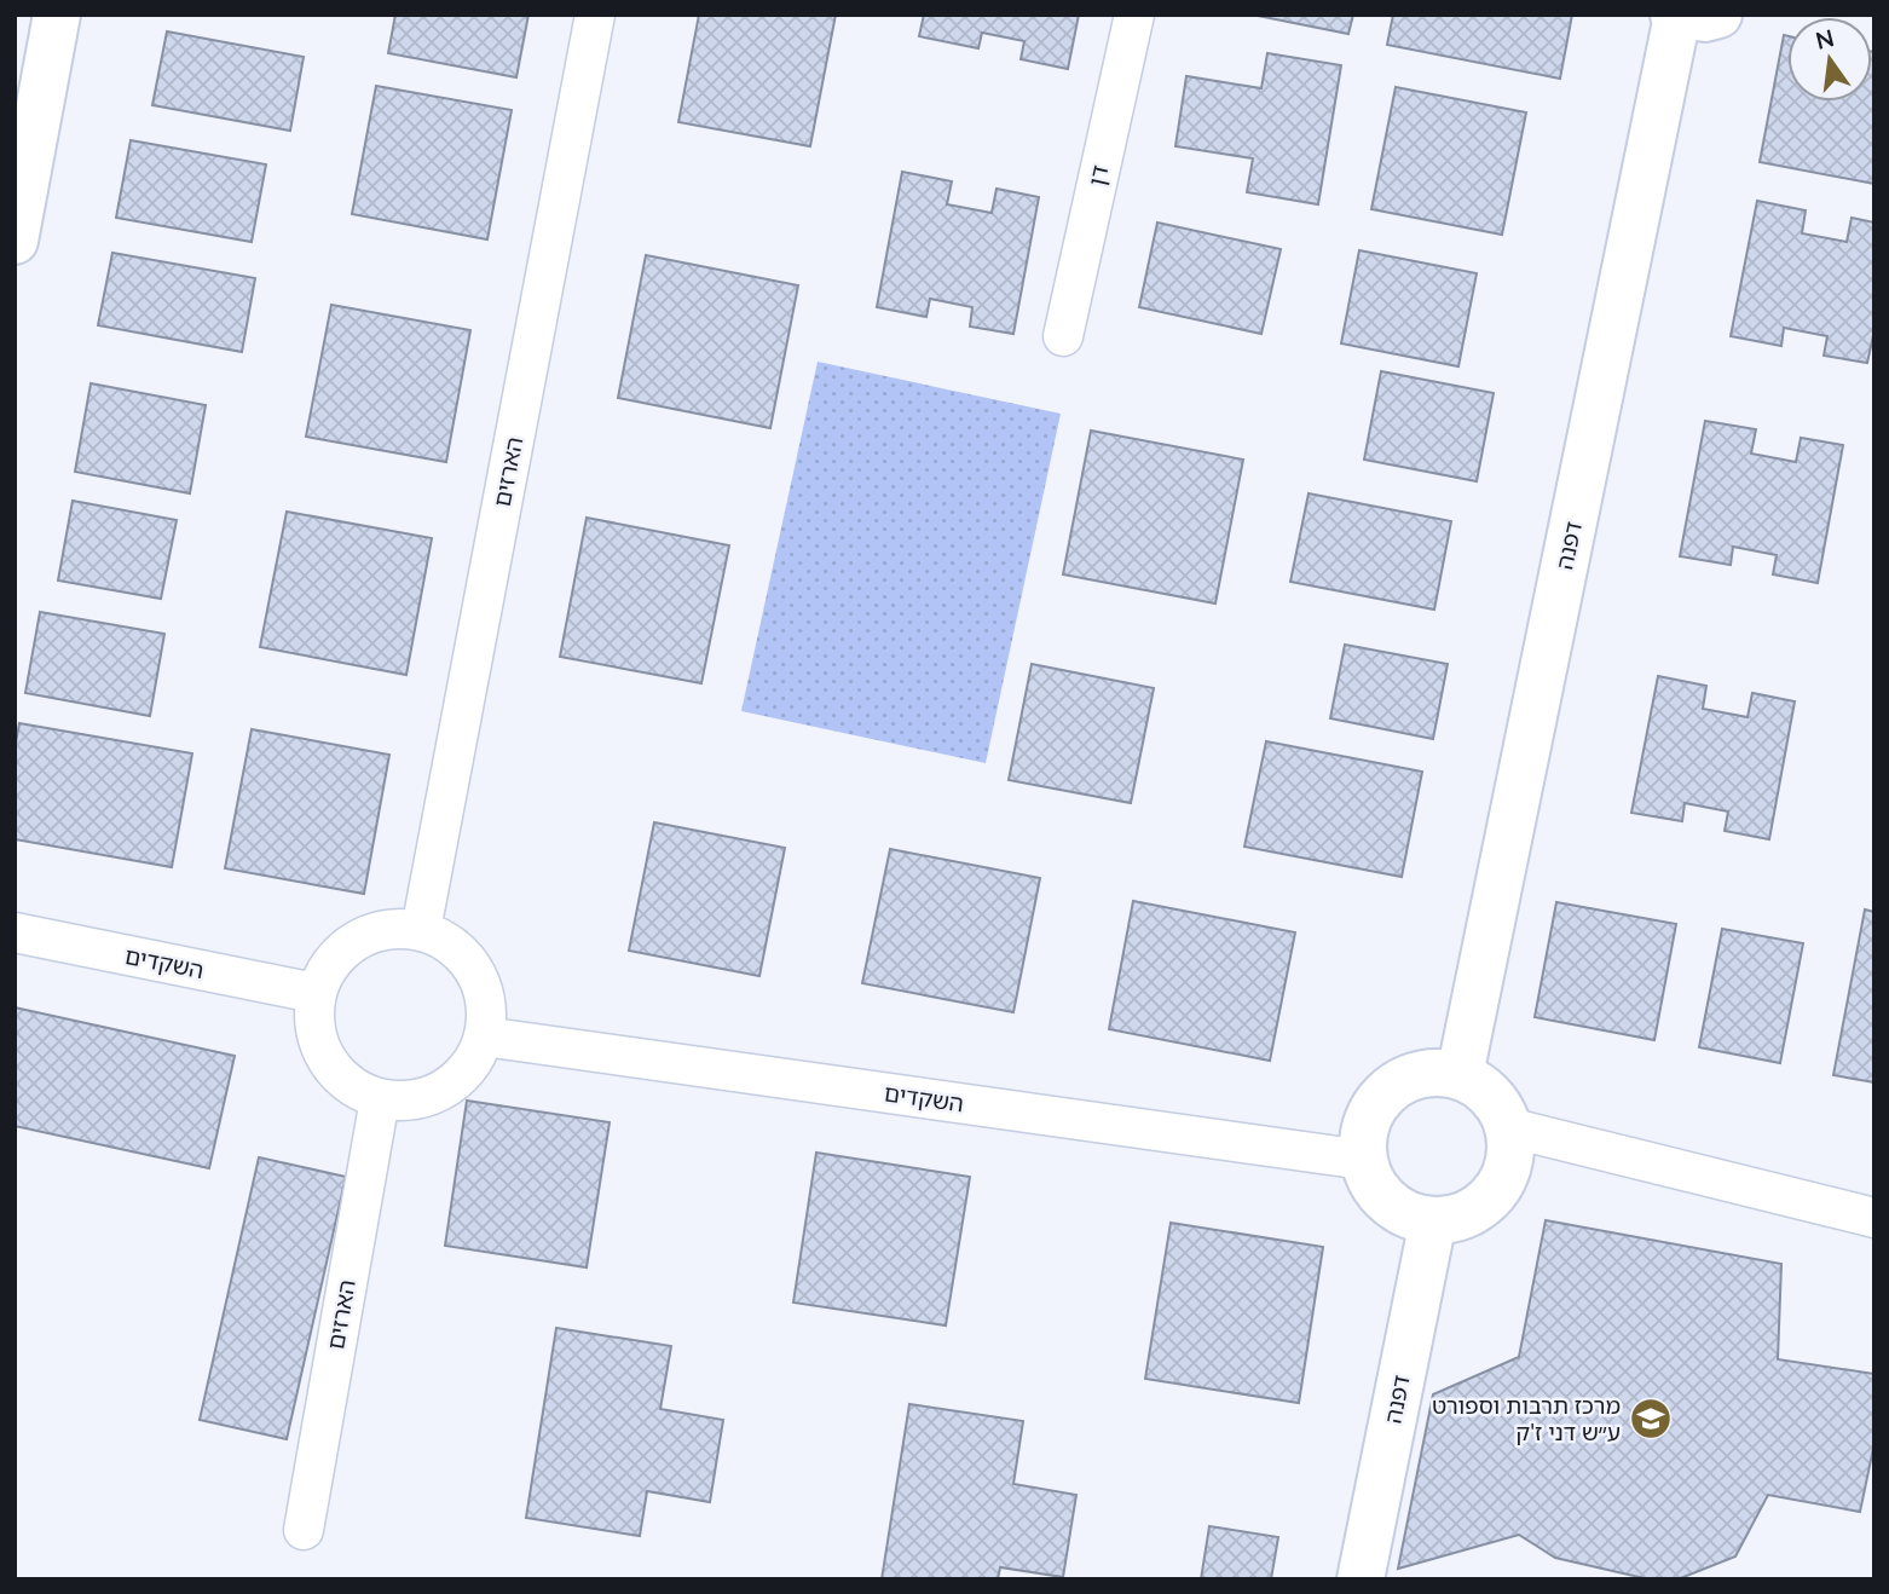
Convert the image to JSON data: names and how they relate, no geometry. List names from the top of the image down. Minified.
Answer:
{"streets":{"street":["דן","הארזים","דפנה","השקדים"]},"crossings":[["הארזים","השקדים"],["דפנה","השקדים"]],"places":{"school or university":["מרכז תרבות וספורט ע״ש דני ז'ק"]},"north":"top"}
